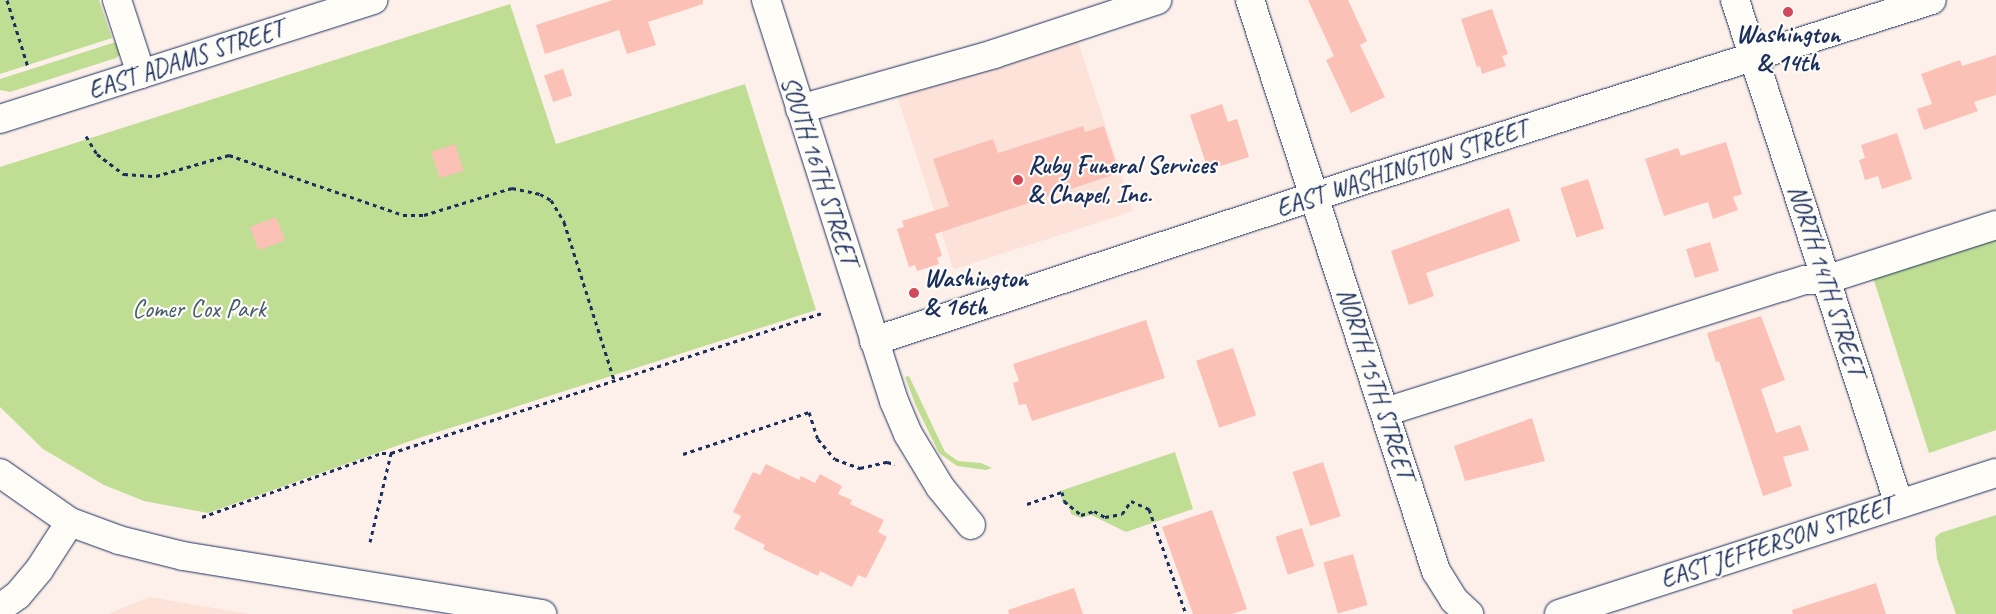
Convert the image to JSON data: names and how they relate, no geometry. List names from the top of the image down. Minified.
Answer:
{"streets":{"street":["EAST ADAMS STREET","EAST WASHINGTON STREET","SOUTH 16TH STREET","NORTH 14TH STREET","NORTH 15TH STREET","EAST JEFFERSON STREET"]},"crossings":[["EAST WASHINGTON STREET","SOUTH 16TH STREET"],["EAST WASHINGTON STREET","NORTH 14TH STREET"],["EAST WASHINGTON STREET","NORTH 15TH STREET"],["NORTH 14TH STREET","EAST JEFFERSON STREET"]],"parks":["Comer Cox Park"],"places":["Washington & 14th","Ruby Funeral Services & Chapel, Inc.","Washington & 16th"]}
